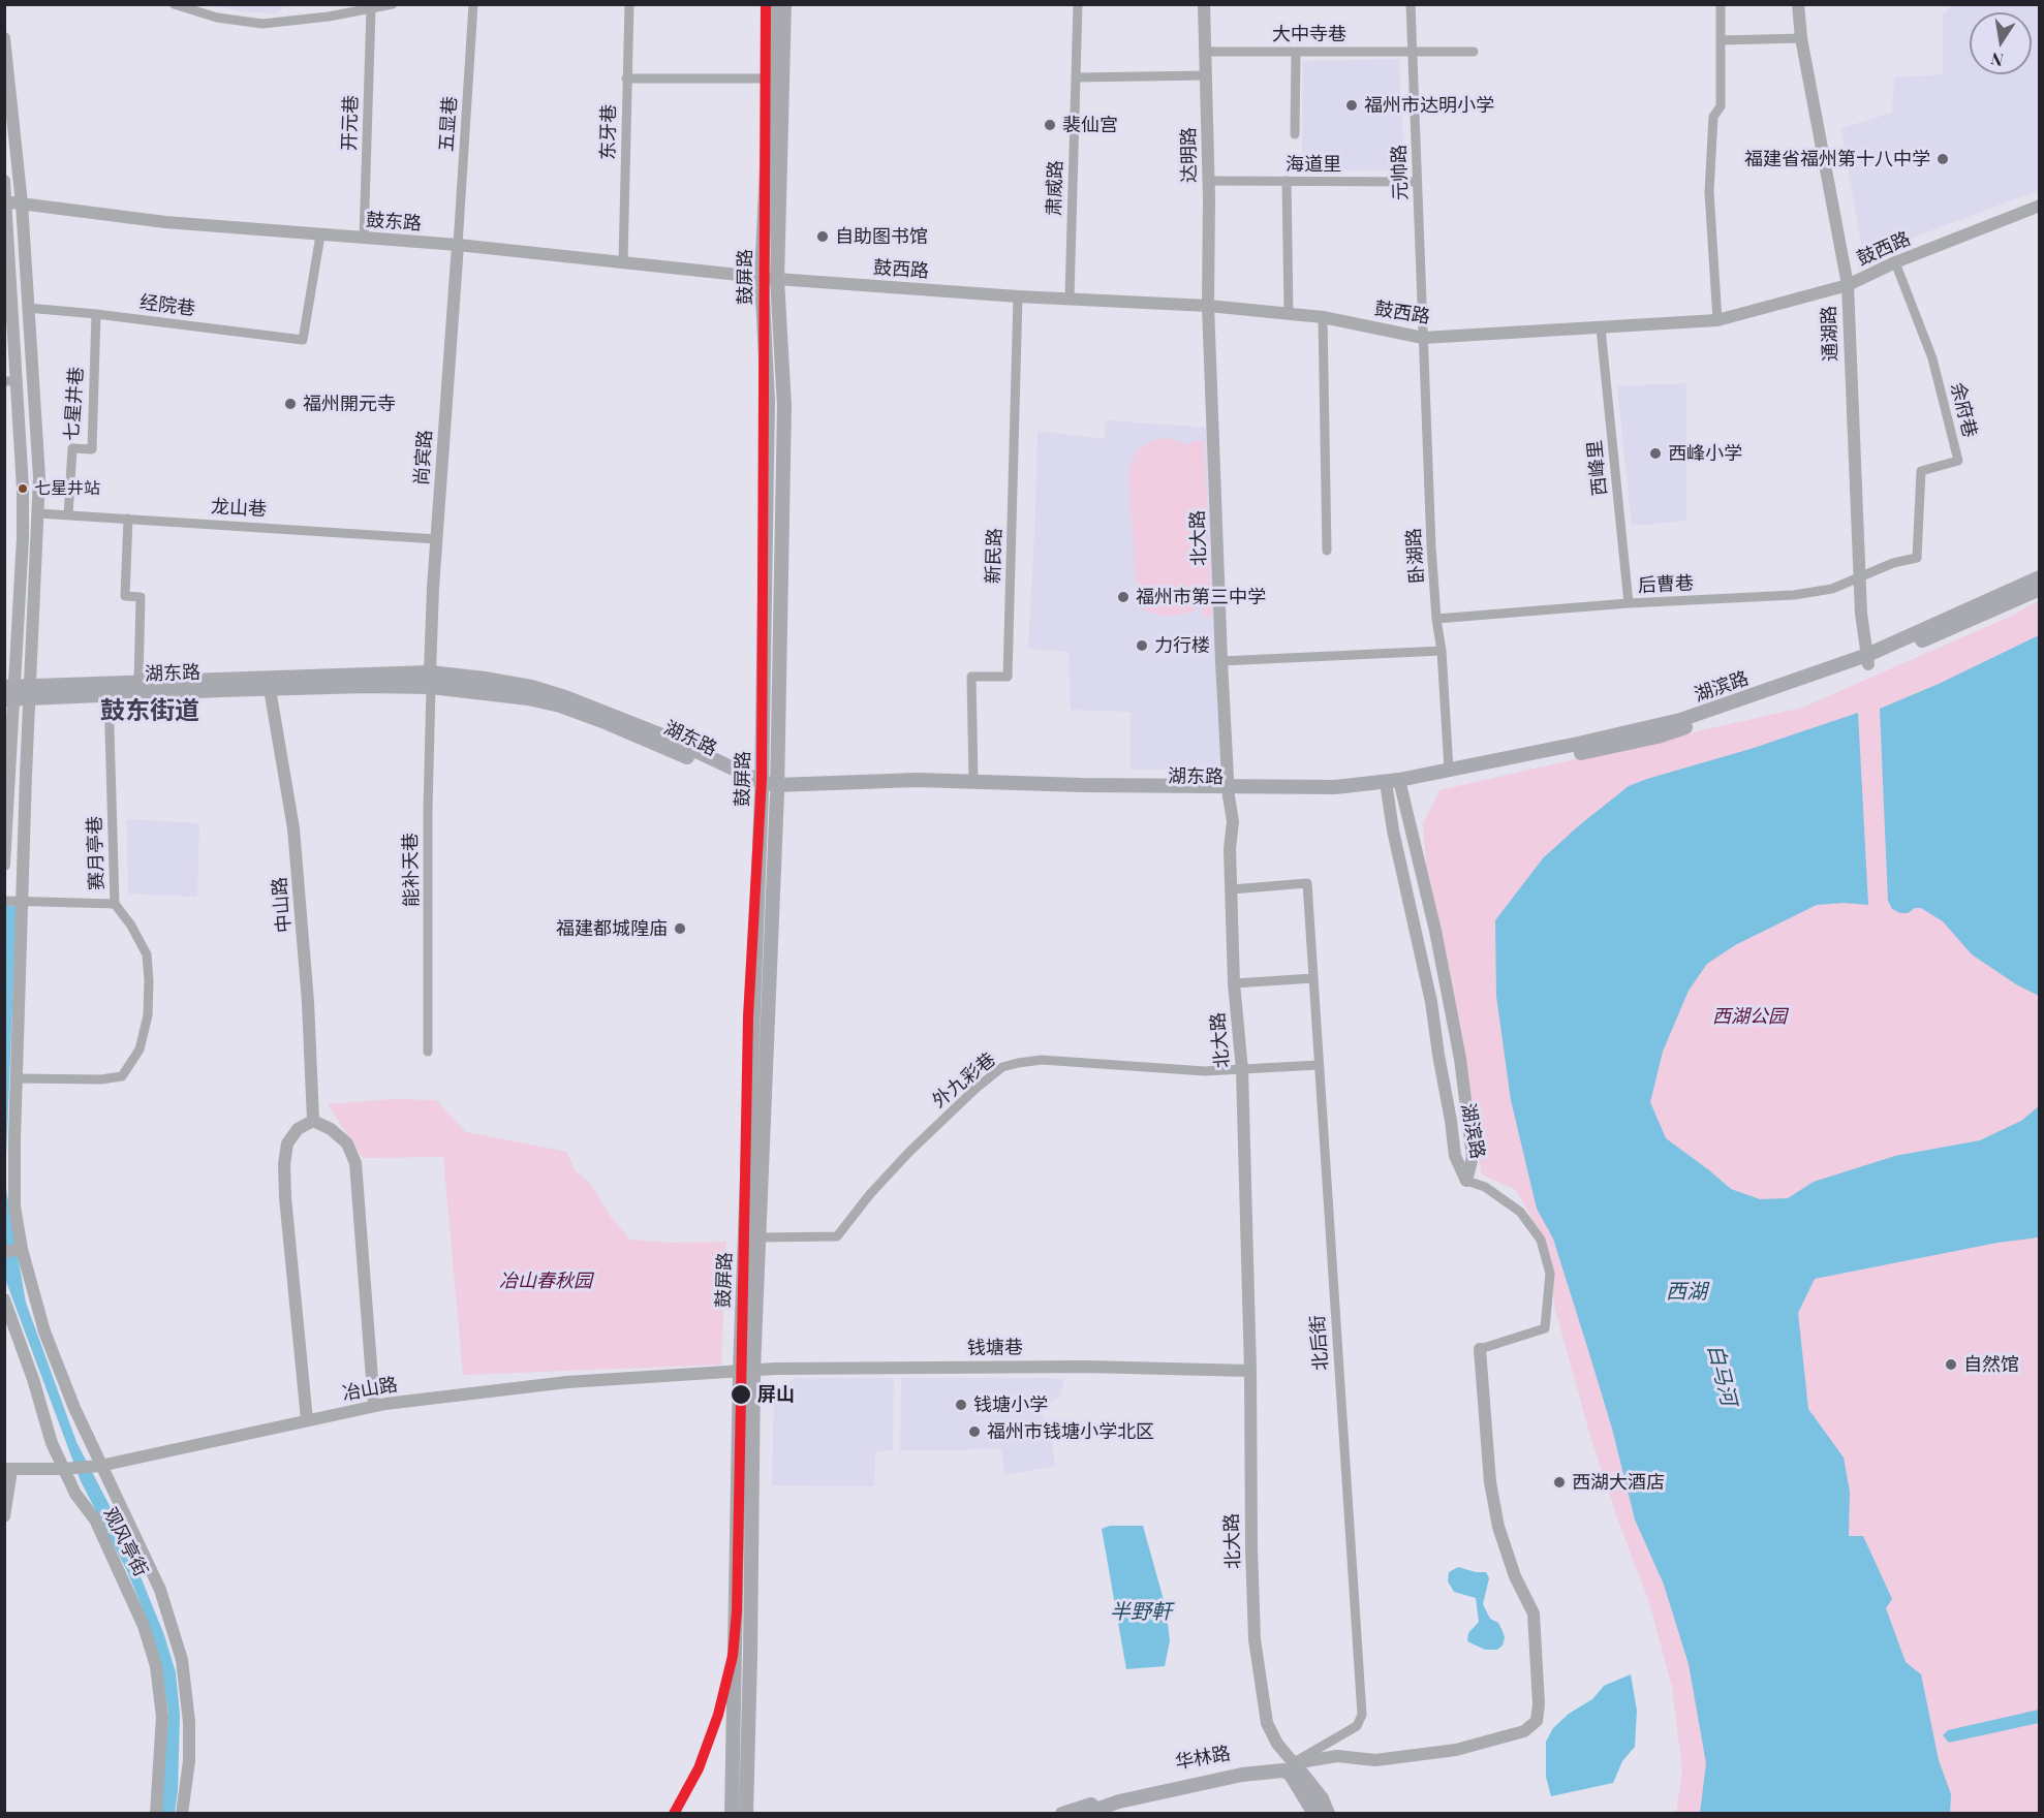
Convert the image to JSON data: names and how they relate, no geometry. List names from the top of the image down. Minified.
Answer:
{"streets":{"main road":["鼓屏路","湖东路","湖滨路","华林路"],"street":["大中寺巷","开元巷","五显巷","东牙巷","达明路","海道里","元帅路","肃威路","鼓东路","鼓西路","经院巷","通湖路","七星井巷","余府巷","尚宾路","西峰里","龙山巷","北大路","新民路","卧湖路","后曹巷","赛月亭巷","能补天巷","中山路","外九彩巷","北后街","钱塘巷","冶山路","观风亭街"]},"crossings":[["大中寺巷","达明路"],["大中寺巷","元帅路"],["开元巷","鼓东路"],["五显巷","鼓东路"],["五显巷","尚宾路"],["东牙巷","鼓东路"],["达明路","海道里"],["达明路","鼓西路"],["达明路","北大路"],["海道里","元帅路"],["元帅路","鼓西路"],["元帅路","卧湖路"],["肃威路","鼓西路"],["鼓东路","鼓西路"],["鼓东路","鼓屏路"],["鼓东路","经院巷"],["鼓东路","尚宾路"],["鼓东路","观风亭街"],["鼓西路","鼓屏路"],["鼓西路","通湖路"],["鼓西路","余府巷"],["鼓西路","西峰里"],["鼓西路","北大路"],["鼓西路","新民路"],["鼓西路","卧湖路"],["鼓屏路","湖东路"],["鼓屏路","外九彩巷"],["鼓屏路","钱塘巷"],["鼓屏路","冶山路"],["经院巷","七星井巷"],["经院巷","观风亭街"],["通湖路","后曹巷"],["通湖路","湖滨路"],["七星井巷","龙山巷"],["余府巷","后曹巷"],["尚宾路","龙山巷"],["尚宾路","湖东路"],["尚宾路","能补天巷"],["西峰里","后曹巷"],["龙山巷","观风亭街"],["北大路","湖东路"],["北大路","外九彩巷"],["北大路","北后街"],["北大路","钱塘巷"],["北大路","华林路"],["新民路","湖东路"],["卧湖路","后曹巷"],["卧湖路","湖滨路"],["湖东路","湖滨路"],["湖东路","赛月亭巷"],["湖东路","能补天巷"],["湖东路","中山路"],["湖东路","观风亭街"],["赛月亭巷","观风亭街"],["外九彩巷","北后街"],["北后街","华林路"],["钱塘巷","冶山路"],["冶山路","观风亭街"]],"districts":["鼓东街道"],"water":["西湖","白马河","半野軒"],"parks":["西湖公园","冶山春秋园"],"places":["福州市达明小学","裴仙宫","福建省福州第十八中学","自助图书馆","福州開元寺","西峰小学","七星井站","福州市第三中学","力行楼","福建都城隍庙","自然馆","屏山","钱塘小学","福州市钱塘小学北区","西湖大酒店"],"north":"bottom"}
